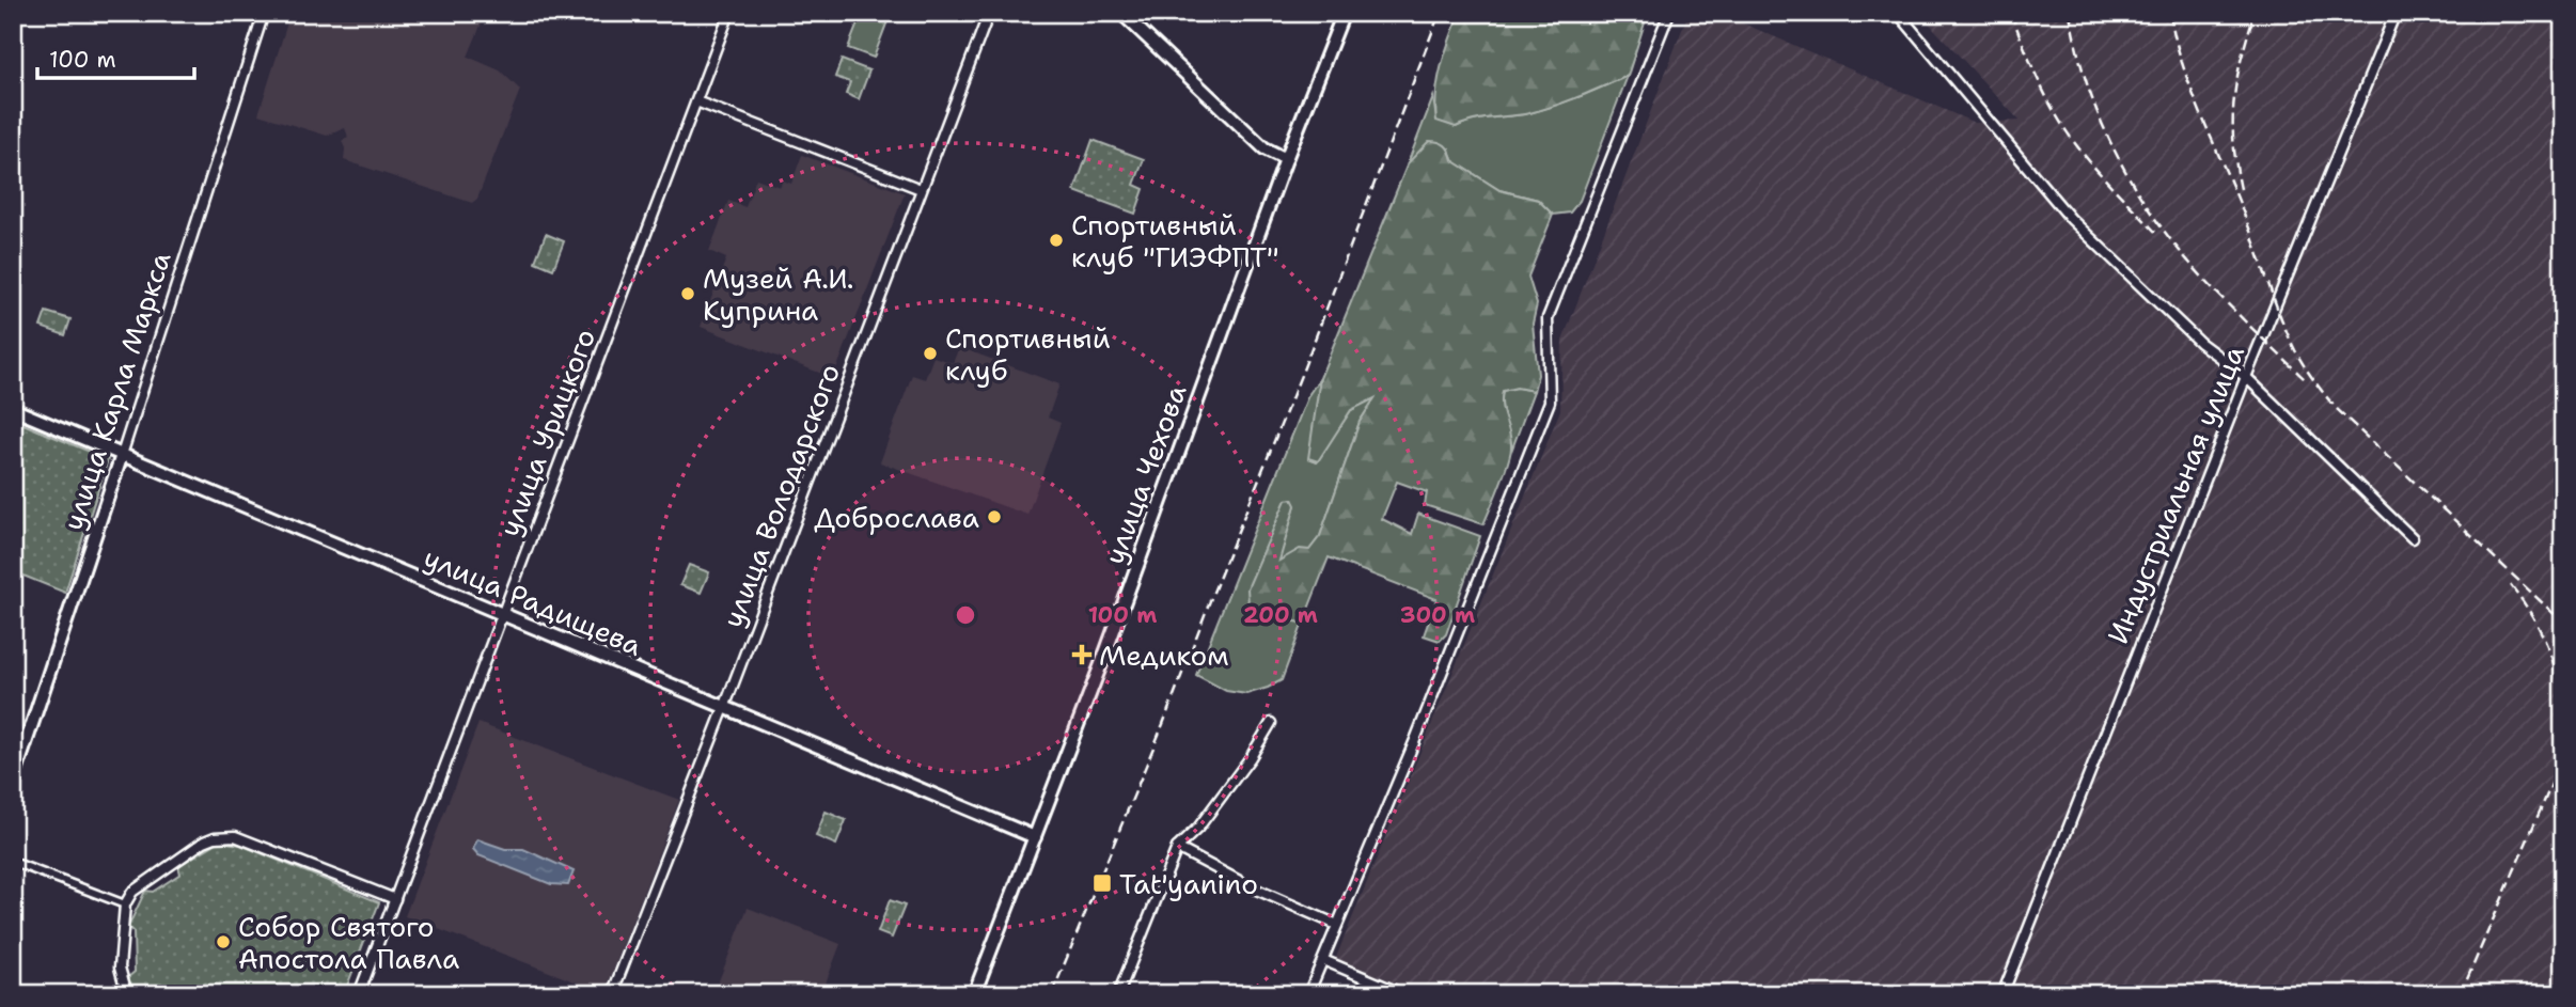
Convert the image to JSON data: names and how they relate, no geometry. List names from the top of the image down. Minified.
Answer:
{"streets":{"street":["улица Карла Маркса","улица Урицкого","улица Чехова","Индустриальная улица","улица Володарского","улица Радищева"]},"crossings":[["улица Карла Маркса","улица Радищева"],["улица Урицкого","улица Радищева"],["улица Чехова","улица Радищева"],["улица Володарского","улица Радищева"]],"places":{"other":["Спортивный клуб \"ГИЭФПТ\"","Музей А.И. Куприна","Спортивный клуб","Доброслава","Собор Святого Апостола Павла"],"health":["Медиком"],"transit":["Tat'yanino"]},"scale_bar":"100 m","rings":["100 m","200 m","300 m"]}
